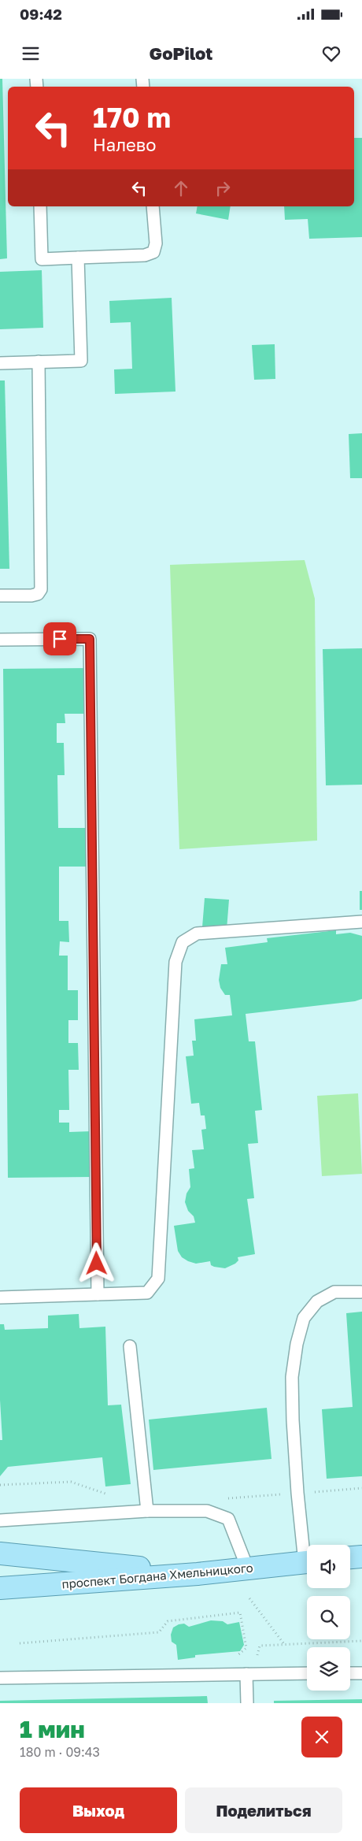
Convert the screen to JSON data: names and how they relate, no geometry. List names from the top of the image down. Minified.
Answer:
{"streets":{"main road":["проспект Богдана Хмельницкого"]},"page":{"status":"09:42","header":"GoPilot","turn":["170 m","Налево"],"heading":["1 мин","180 m · 09:43"],"buttons":["Выход","Поделиться"]}}
